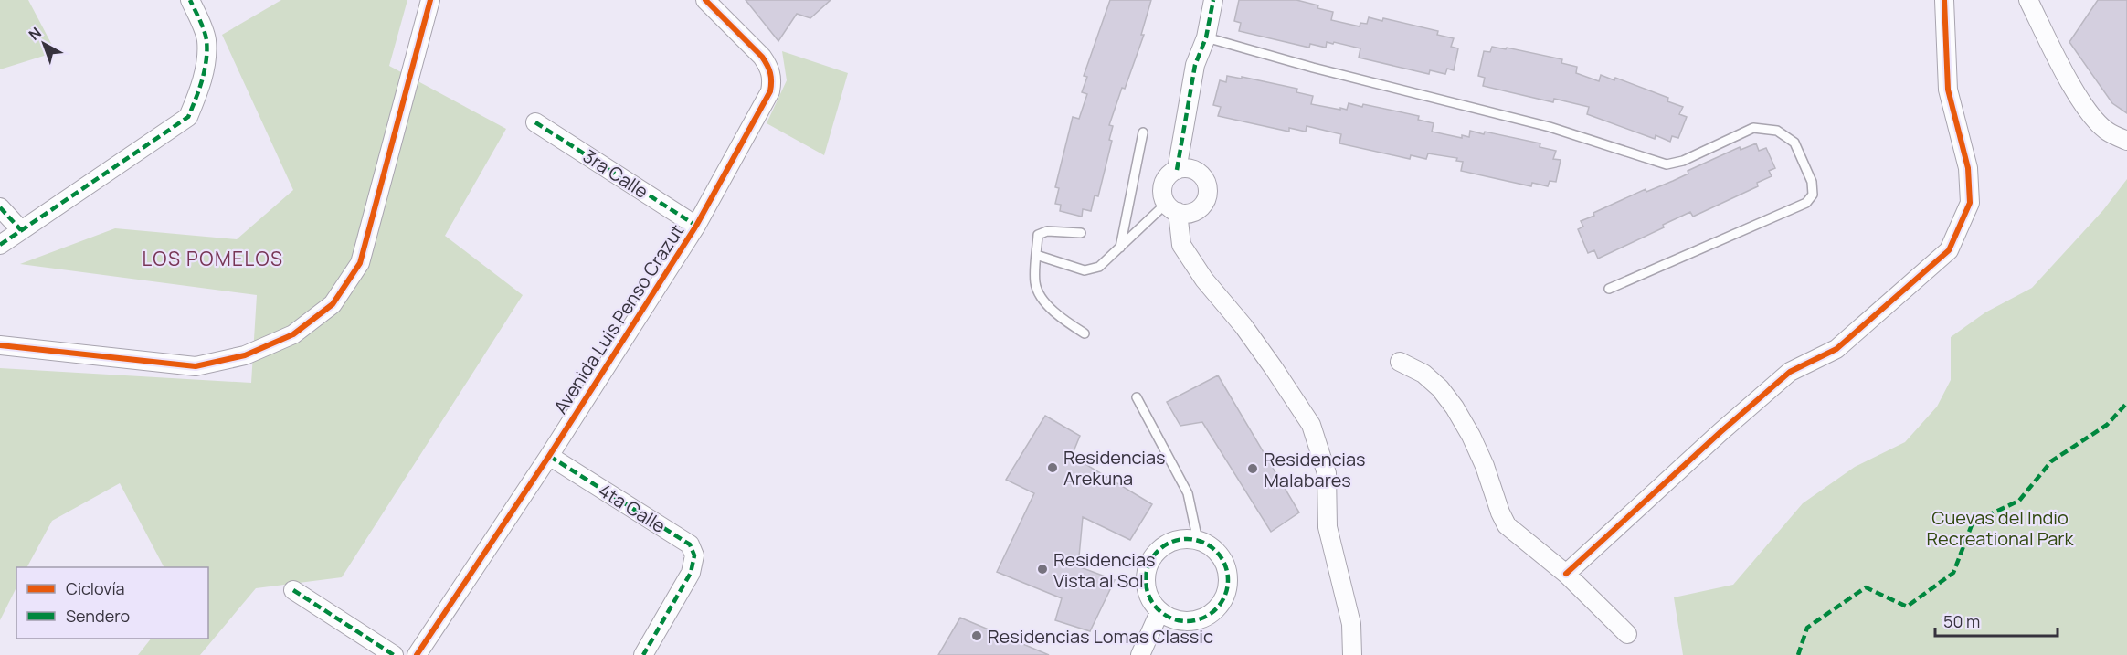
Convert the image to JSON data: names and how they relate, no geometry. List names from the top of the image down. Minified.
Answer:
{"streets":{"street":["3ra Calle","Avenida Luis Penso Crazut","4ta Calle"]},"crossings":[["3ra Calle","Avenida Luis Penso Crazut"],["Avenida Luis Penso Crazut","4ta Calle"]],"districts":["LOS POMELOS"],"parks":["Cuevas del Indio Recreational Park"],"places":["Residencias Arekuna","Residencias Malabares","Residencias Vista al Sol","Residencias Lomas Classic"],"legend":["Ciclovía","Sendero"],"scale_bar":"50 m","north":"top left"}
